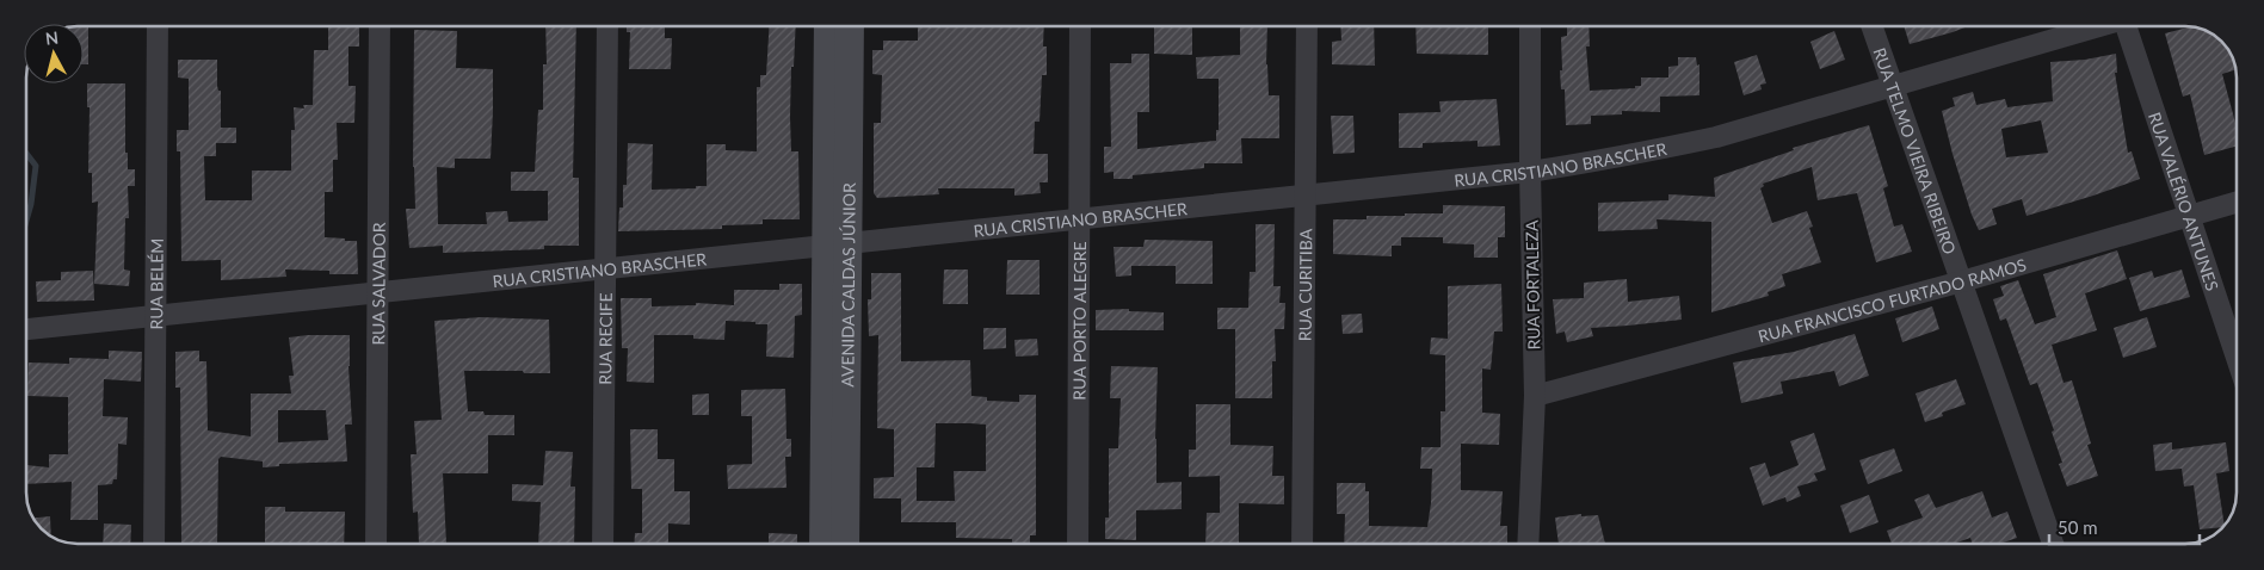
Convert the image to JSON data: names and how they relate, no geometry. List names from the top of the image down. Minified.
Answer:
{"streets":{"main road":["AVENIDA CALDAS JÚNIOR"],"street":["RUA TELMO VIEIRA RIBEIRO","RUA CRISTIANO BRASCHER","RUA VALÉRIO ANTUNES","RUA BELÉM","RUA SALVADOR","RUA CURITIBA","RUA FORTALEZA","RUA FRANCISCO FURTADO RAMOS","RUA PORTO ALEGRE","RUA RECIFE"]},"crossings":[["RUA TELMO VIEIRA RIBEIRO","RUA CRISTIANO BRASCHER"],["RUA TELMO VIEIRA RIBEIRO","RUA FRANCISCO FURTADO RAMOS"],["RUA CRISTIANO BRASCHER","RUA BELÉM"],["RUA CRISTIANO BRASCHER","RUA SALVADOR"],["RUA CRISTIANO BRASCHER","AVENIDA CALDAS JÚNIOR"],["RUA CRISTIANO BRASCHER","RUA CURITIBA"],["RUA CRISTIANO BRASCHER","RUA FORTALEZA"],["RUA CRISTIANO BRASCHER","RUA PORTO ALEGRE"],["RUA CRISTIANO BRASCHER","RUA RECIFE"],["RUA VALÉRIO ANTUNES","RUA FRANCISCO FURTADO RAMOS"],["RUA FORTALEZA","RUA FRANCISCO FURTADO RAMOS"]],"scale_bar":"50 m","north":"top"}
